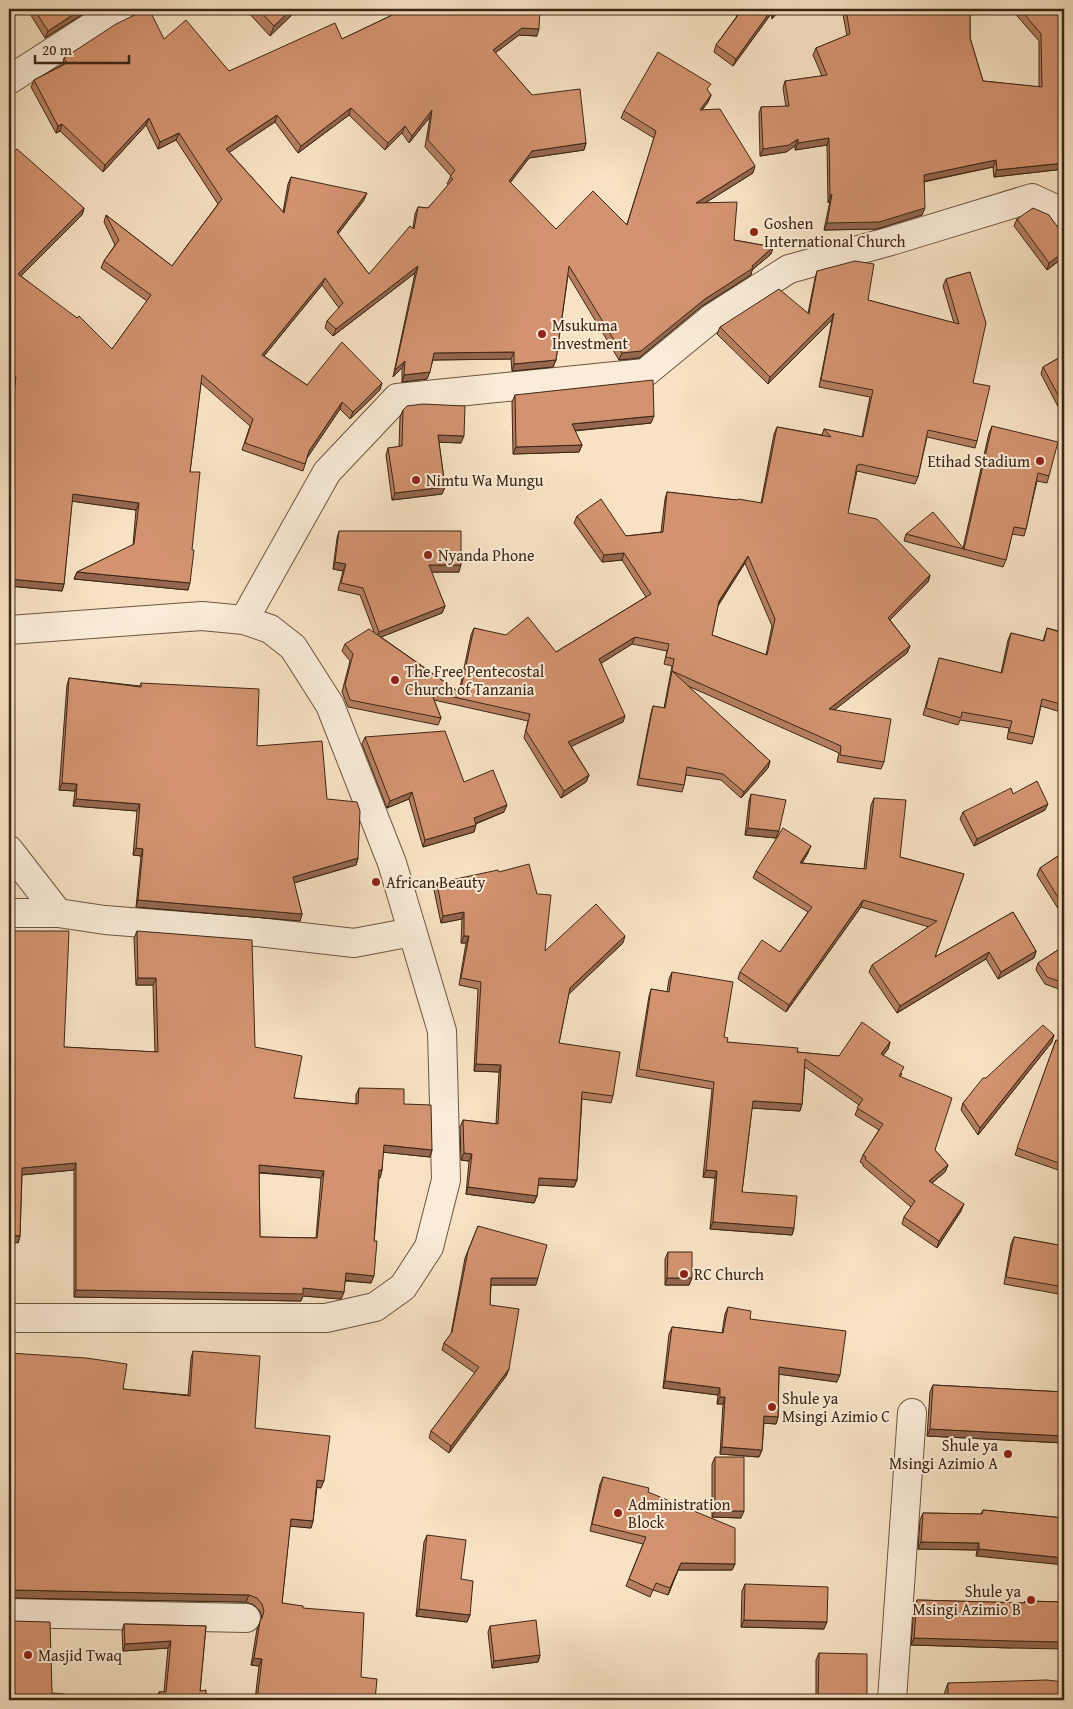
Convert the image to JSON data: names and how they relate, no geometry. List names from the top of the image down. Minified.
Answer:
{"places":["Goshen International Church","Msukuma Investment","Etihad Stadium","Nimtu Wa Mungu","Nyanda Phone","The Free Pentecostal Church of Tanzania","African Beauty","RC Church","Shule ya Msingi Azimio C","Shule ya Msingi Azimio A","Administration Block","Shule ya Msingi Azimio B","Masjid Twaq"],"scale_bar":"20 m"}
